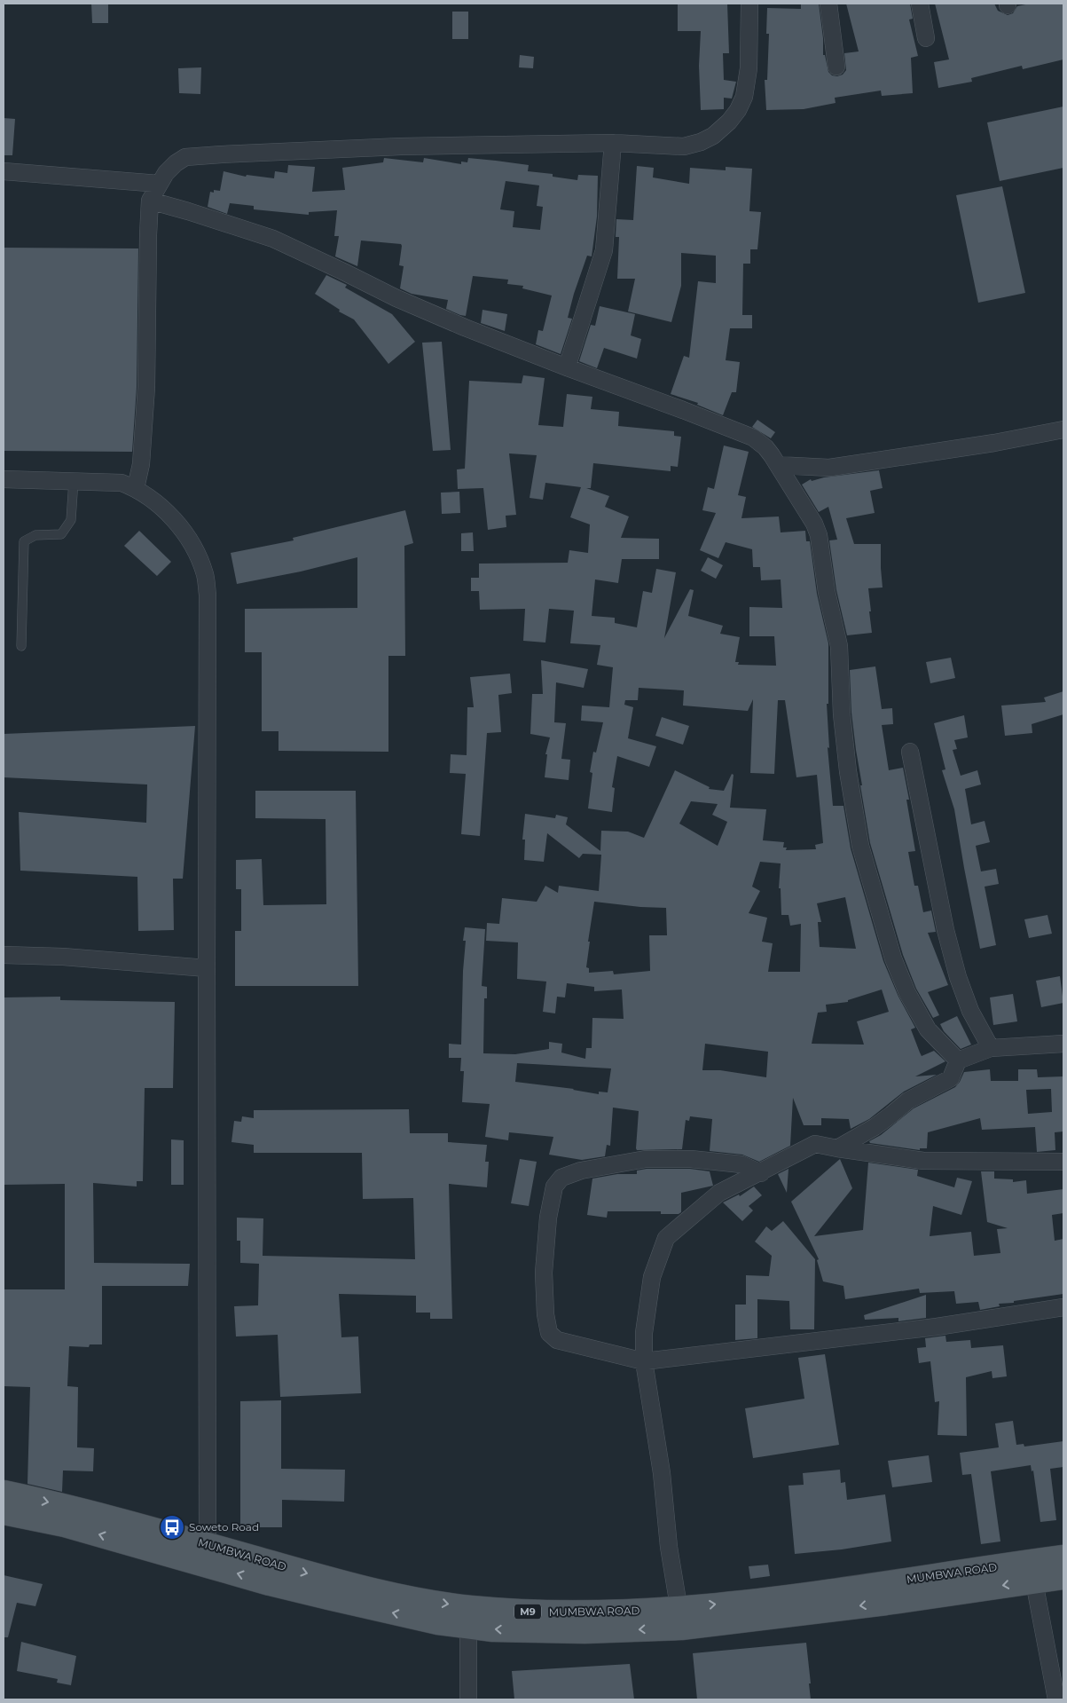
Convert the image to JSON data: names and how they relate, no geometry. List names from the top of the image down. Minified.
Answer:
{"streets":{"main road":["MUMBWA ROAD","M9"]},"places":{"bus stop":["Soweto Road"]}}
